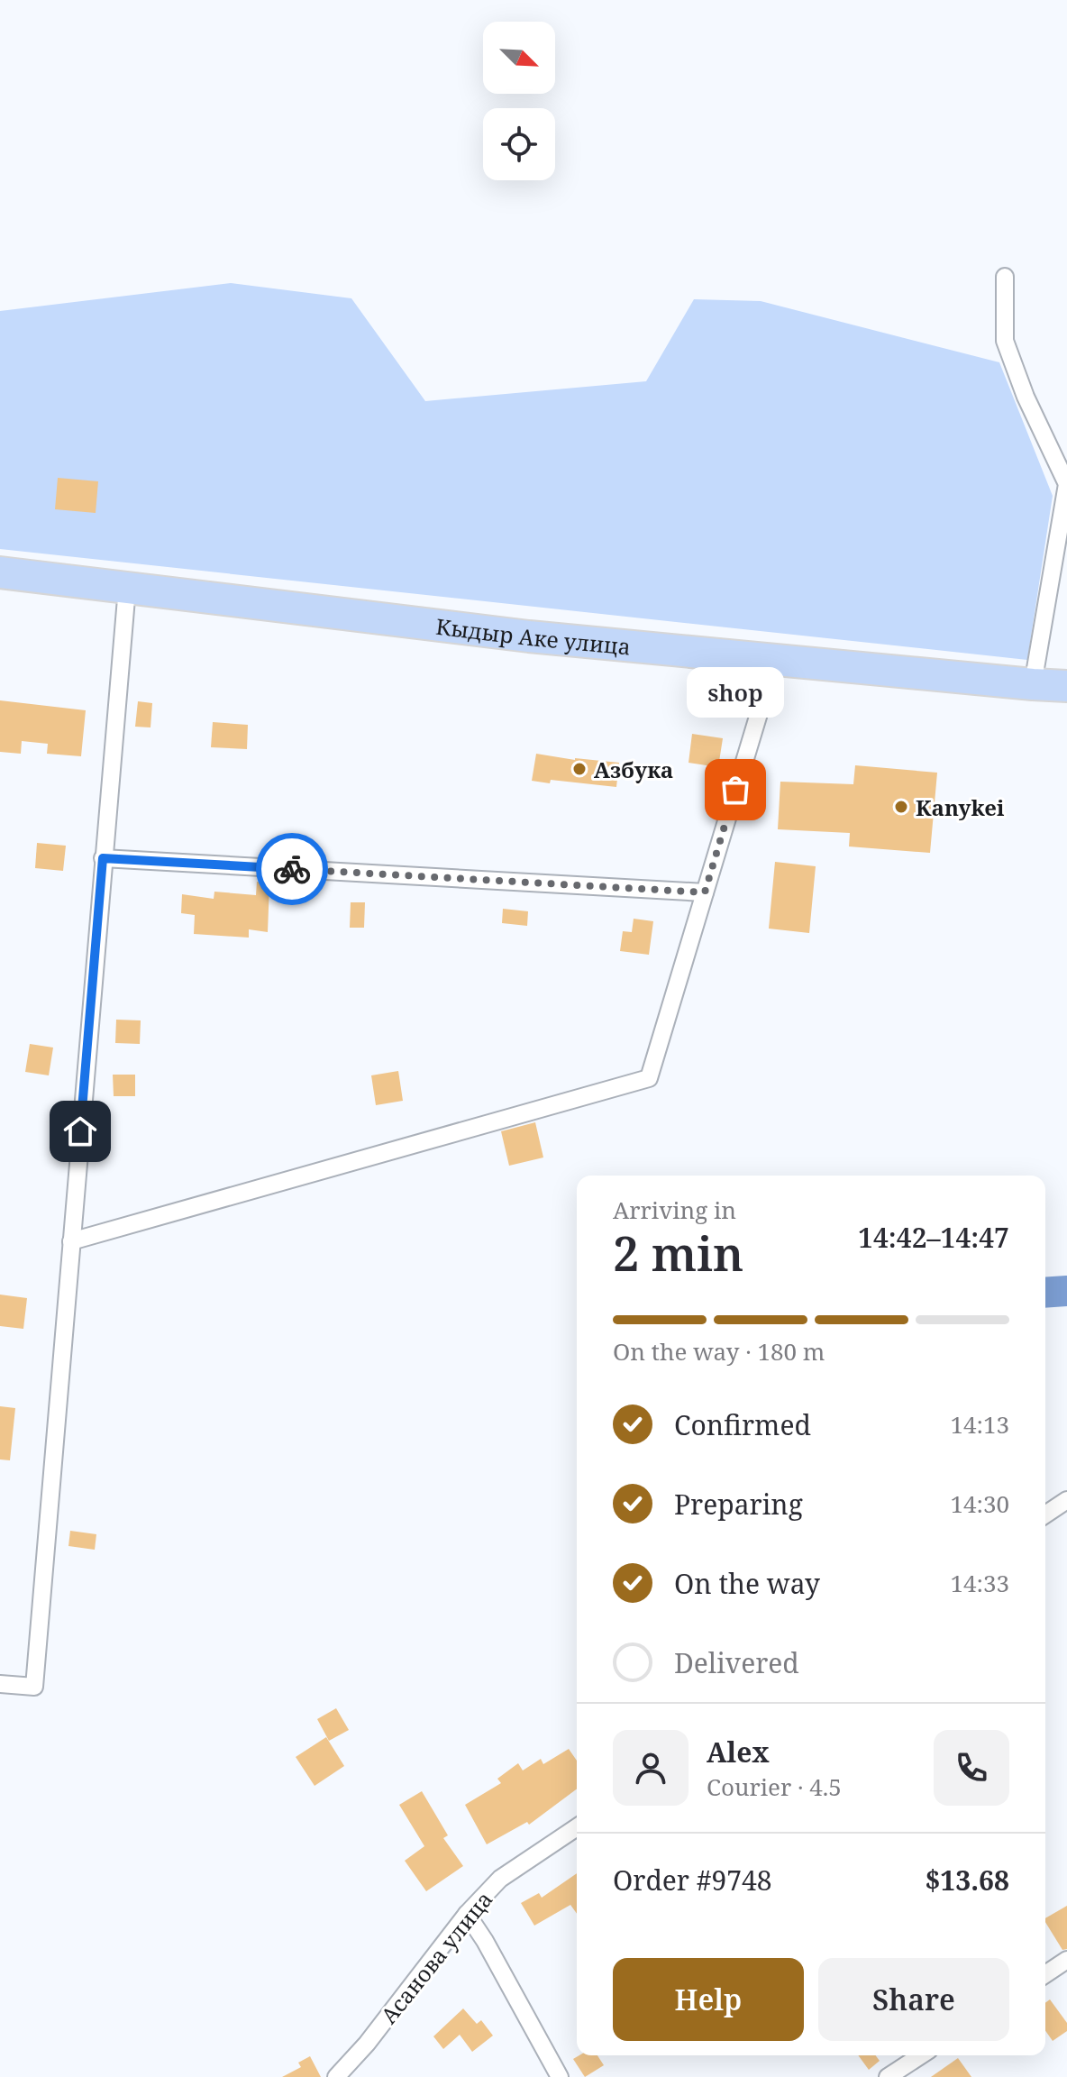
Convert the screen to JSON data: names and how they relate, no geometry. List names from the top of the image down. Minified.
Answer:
{"streets":{"highway":["Кыдыр Аке улица"],"street":["Асанова улица"]},"places":["Азбука","shop","Kanykei"],"north":"bottom right","page":{"bubble":"shop","heading":["2 min","Arriving in","14:42–14:47"],"panel":["Alex","Courier · 4.5","Order #9748","$13.68"],"bar":"On the way · 180 m","list":[["Confirmed","14:13"],["Preparing","14:30"],["On the way","14:33"],"Delivered"],"buttons":["Help","Share"]}}
